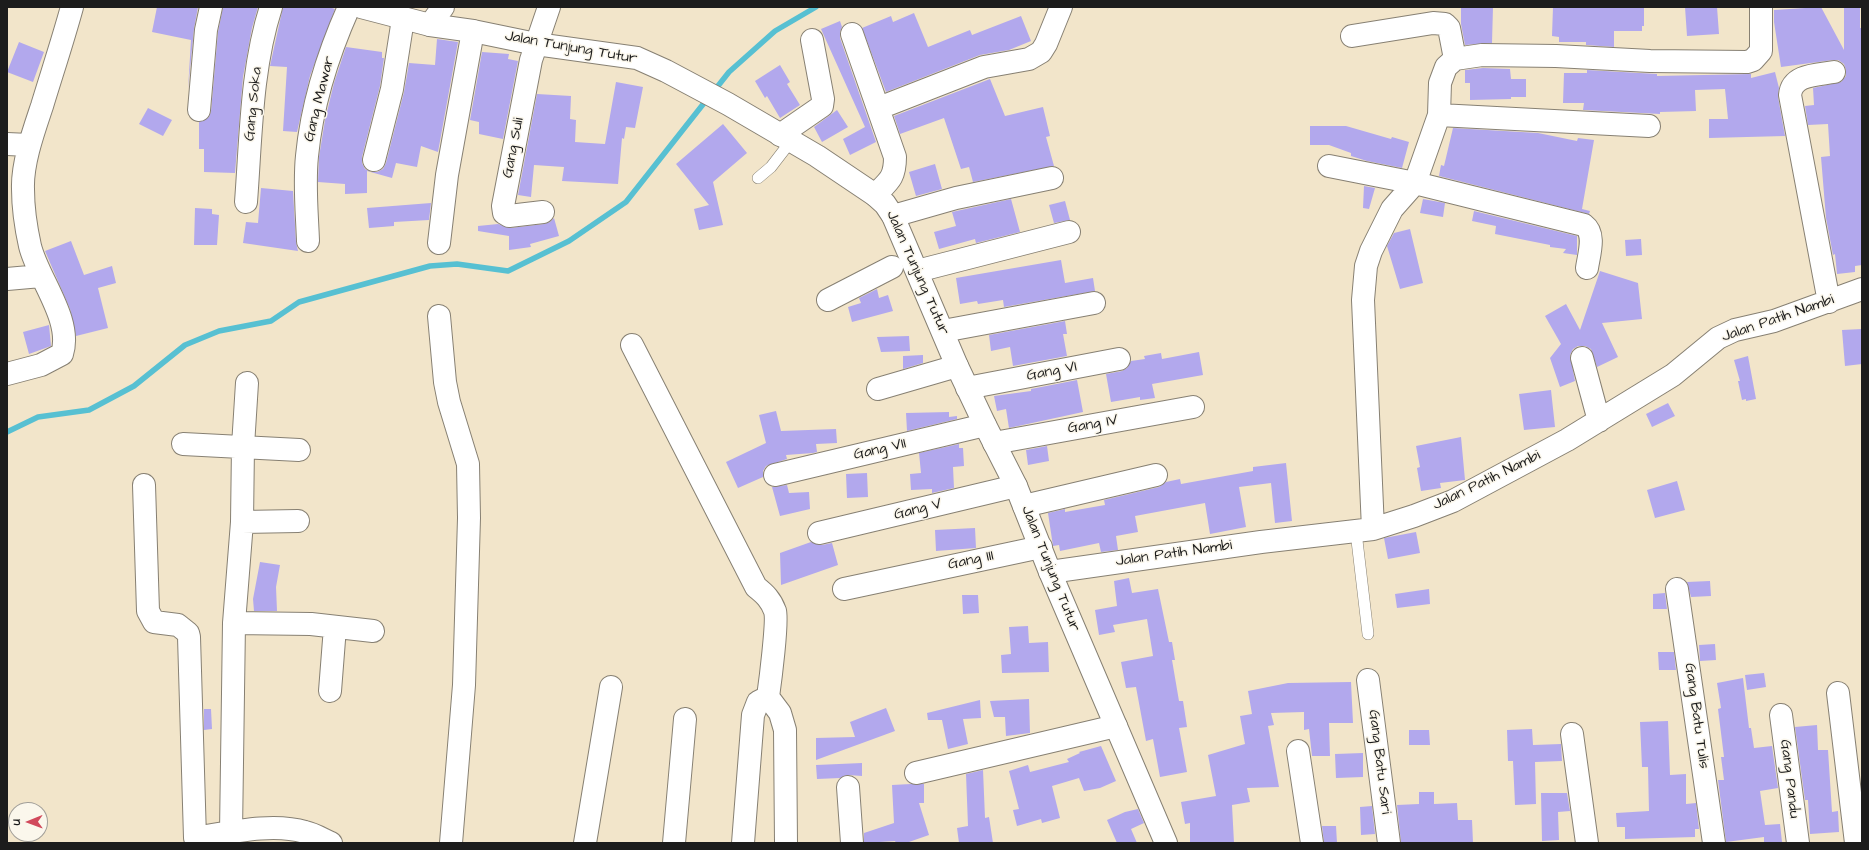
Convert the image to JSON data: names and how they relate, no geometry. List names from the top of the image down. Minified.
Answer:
{"streets":{"street":["Jalan Tunjung Tutur","Gang Mawar","Gang Soka","Gang Suli","Jalan Patih Nambi","Gang VI","Gang IV","Gang VII","Gang V","Gang III","Gang Batu Tulis","Gang Batu Sari","Gang Pandu"]},"crossings":[["Jalan Tunjung Tutur","Gang Suli"],["Jalan Tunjung Tutur","Jalan Patih Nambi"],["Jalan Tunjung Tutur","Gang VI"],["Jalan Tunjung Tutur","Gang IV"],["Jalan Tunjung Tutur","Gang VII"],["Jalan Tunjung Tutur","Gang V"],["Jalan Tunjung Tutur","Gang III"],["Gang IV","Gang VII"]],"north":"left"}
